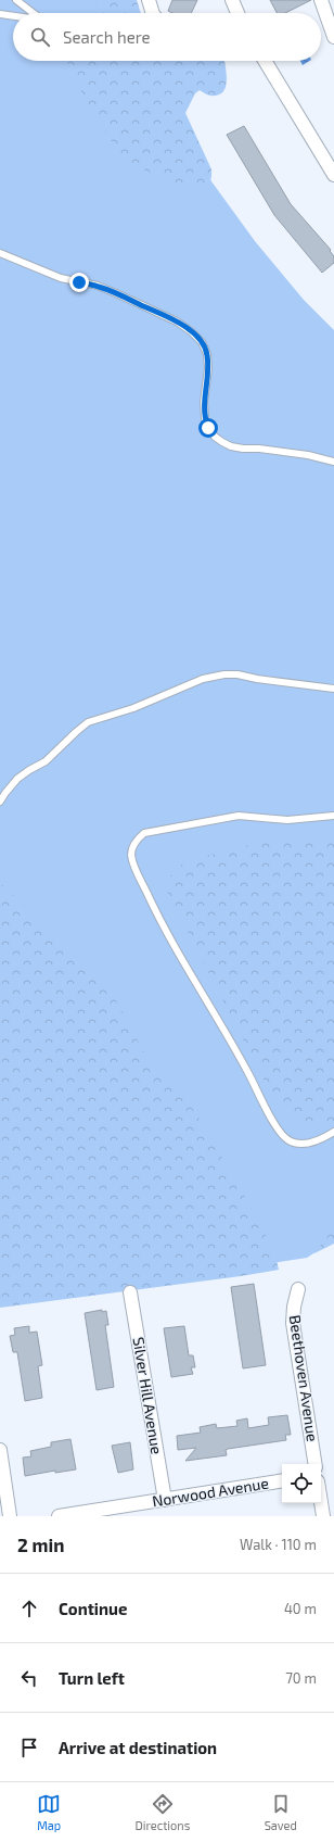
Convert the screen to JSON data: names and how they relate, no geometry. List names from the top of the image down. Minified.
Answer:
{"streets":{"street":["Beethoven Avenue","Silver Hill Avenue","Norwood Avenue"]},"crossings":[["Silver Hill Avenue","Norwood Avenue"]],"page":{"search":"Search here","heading":["2 min","Walk · 110 m"],"list":[["Continue","40 m"],["Turn left","70 m"],"Arrive at destination"],"nav":["Map","Directions","Saved"]}}
